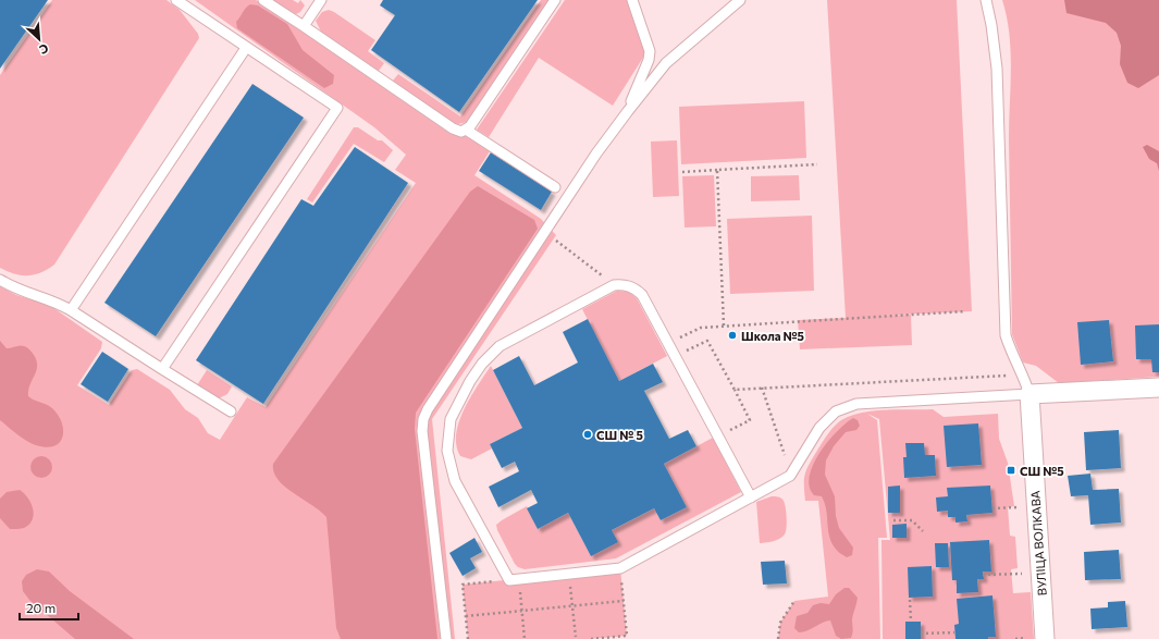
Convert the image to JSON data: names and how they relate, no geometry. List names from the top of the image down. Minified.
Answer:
{"streets":{"street":["ВУЛІЦА ВОЛКАВА"]},"places":{"other":["Школа №5","СШ № 5"],"transit":["СШ №5"]},"scale_bar":"20 m","north":"bottom right"}
